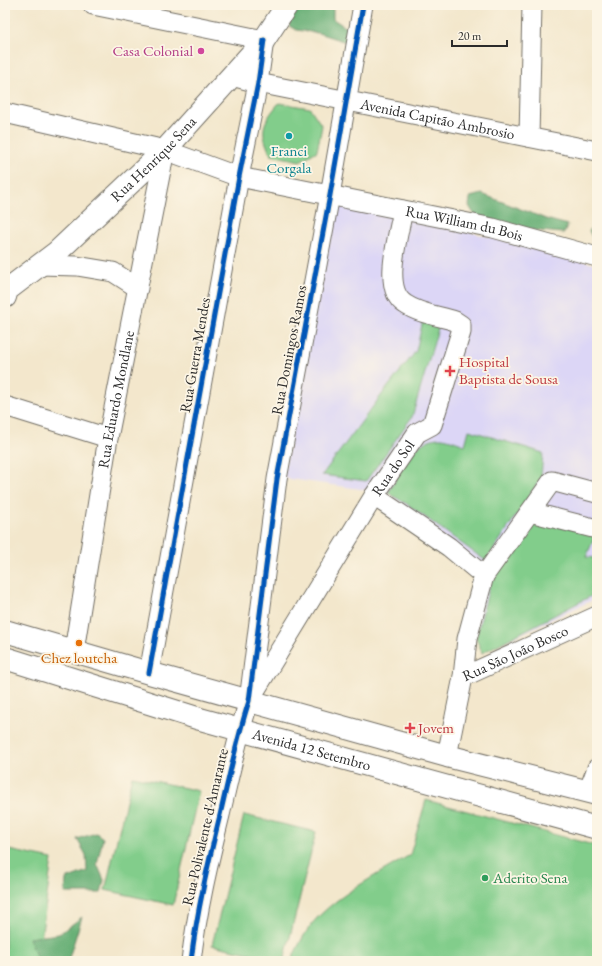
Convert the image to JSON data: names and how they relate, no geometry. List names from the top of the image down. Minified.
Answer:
{"streets":{"street":["Avenida Capitão Ambrosio","Rua Henrique Sena","Rua William du Bois","Rua Domingos Ramos","Rua Guerra Mendes","Rua Eduardo Mondlane","Rua do Sol","Rua São João Bosco","Avenida 12 Setembro","Rua Polivalente d'Amarante"]},"crossings":[["Avenida Capitão Ambrosio","Rua Henrique Sena"],["Avenida Capitão Ambrosio","Rua Domingos Ramos"],["Avenida Capitão Ambrosio","Rua Guerra Mendes"],["Rua Henrique Sena","Rua Guerra Mendes"],["Rua Henrique Sena","Rua Eduardo Mondlane"],["Rua William du Bois","Rua Domingos Ramos"],["Rua William du Bois","Rua Guerra Mendes"],["Rua William du Bois","Rua do Sol"],["Rua Domingos Ramos","Avenida 12 Setembro"],["Rua Domingos Ramos","Rua Polivalente d'Amarante"],["Rua Guerra Mendes","Avenida 12 Setembro"],["Rua Eduardo Mondlane","Avenida 12 Setembro"],["Rua São João Bosco","Avenida 12 Setembro"],["Avenida 12 Setembro","Rua Polivalente d'Amarante"]],"places":{"other":["Casa Colonial","Franci Corgala","Chez loutcha","Aderito Sena"],"health":["Hospital Baptista de Sousa","Jovem"]},"scale_bar":"20 m"}
